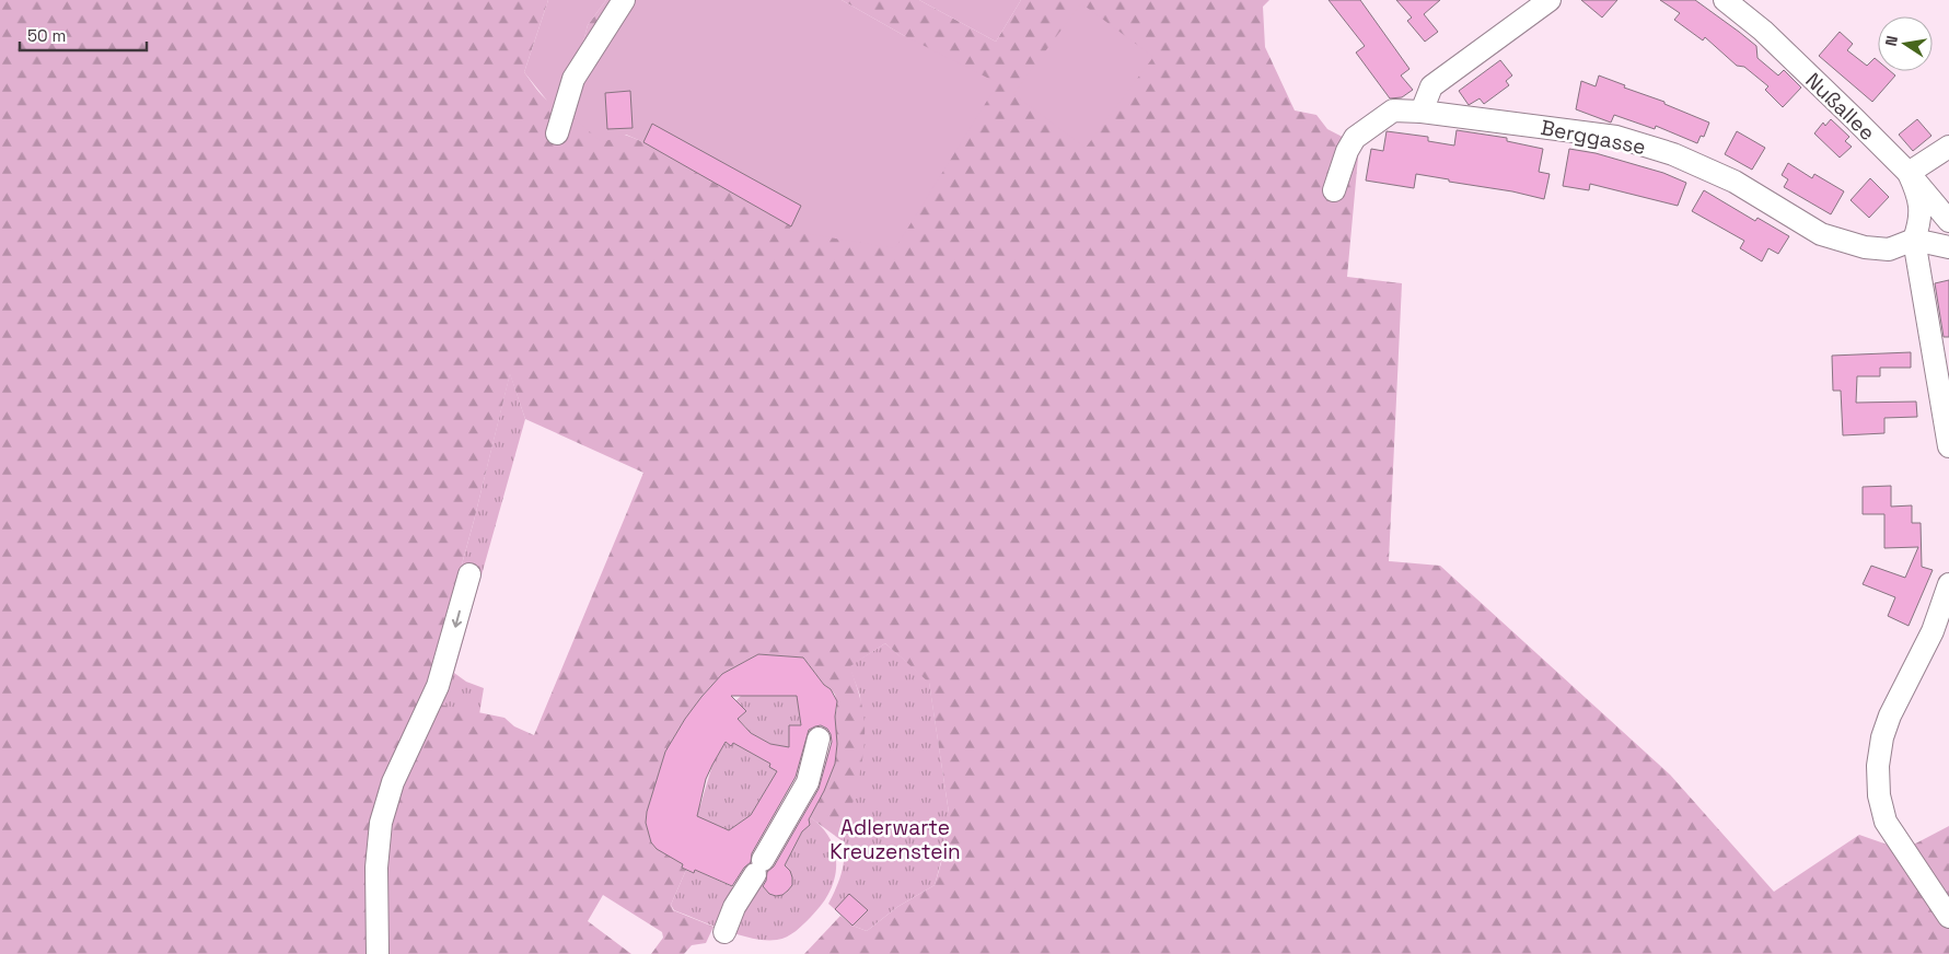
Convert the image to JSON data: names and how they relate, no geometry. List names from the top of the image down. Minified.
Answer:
{"streets":{"street":["Nußallee","Berggasse"]},"parks":["Adlerwarte Kreuzenstein"],"scale_bar":"50 m","north":"left"}
